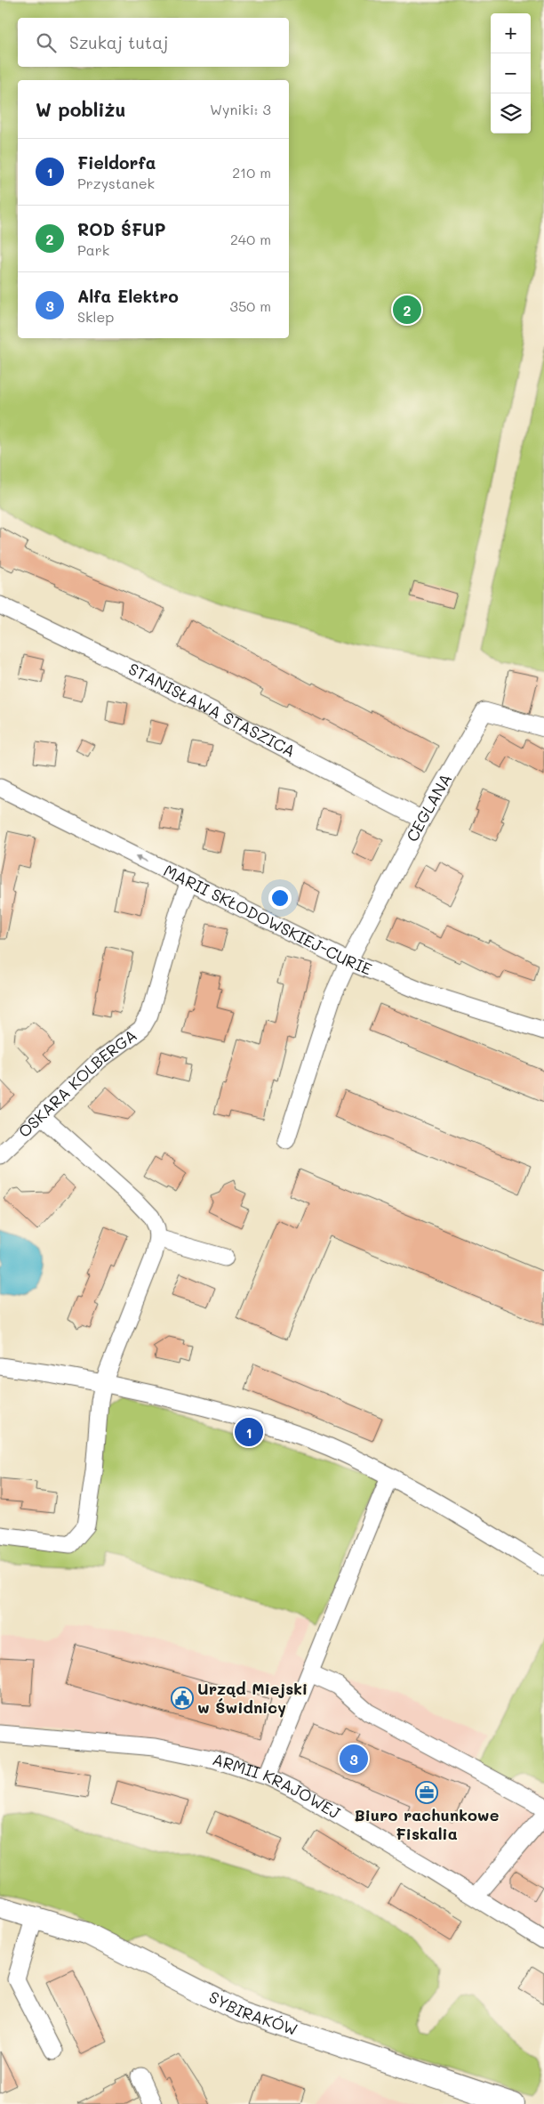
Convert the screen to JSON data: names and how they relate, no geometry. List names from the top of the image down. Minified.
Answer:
{"streets":{"street":["STANISŁAWA STASZICA","CEGLANA","MARII SKŁODOWSKIEJ-CURIE","OSKARA KOLBERGA","ARMII KRAJOWEJ","SYBIRAKÓW"]},"crossings":[["STANISŁAWA STASZICA","CEGLANA"],["CEGLANA","MARII SKŁODOWSKIEJ-CURIE"],["MARII SKŁODOWSKIEJ-CURIE","OSKARA KOLBERGA"]],"one_way":["MARII SKŁODOWSKIEJ-CURIE"],"places":{"public building":["Urząd Miejski w Świdnicy"],"office":["Biuro rachunkowe Fiskalia"]},"page":{"map_buttons":["+","−"],"search":"Szukaj tutaj","heading":["W pobliżu","Wyniki: 3"],"list":[{"mark":"1","name":"Fieldorfa","note":"Przystanek","value":"210 m"},{"mark":"2","name":"ROD ŚFUP","note":"Park","value":"240 m"},{"mark":"3","name":"Alfa Elektro","note":"Sklep","value":"350 m"}],"pins":["2","1","3"]}}
